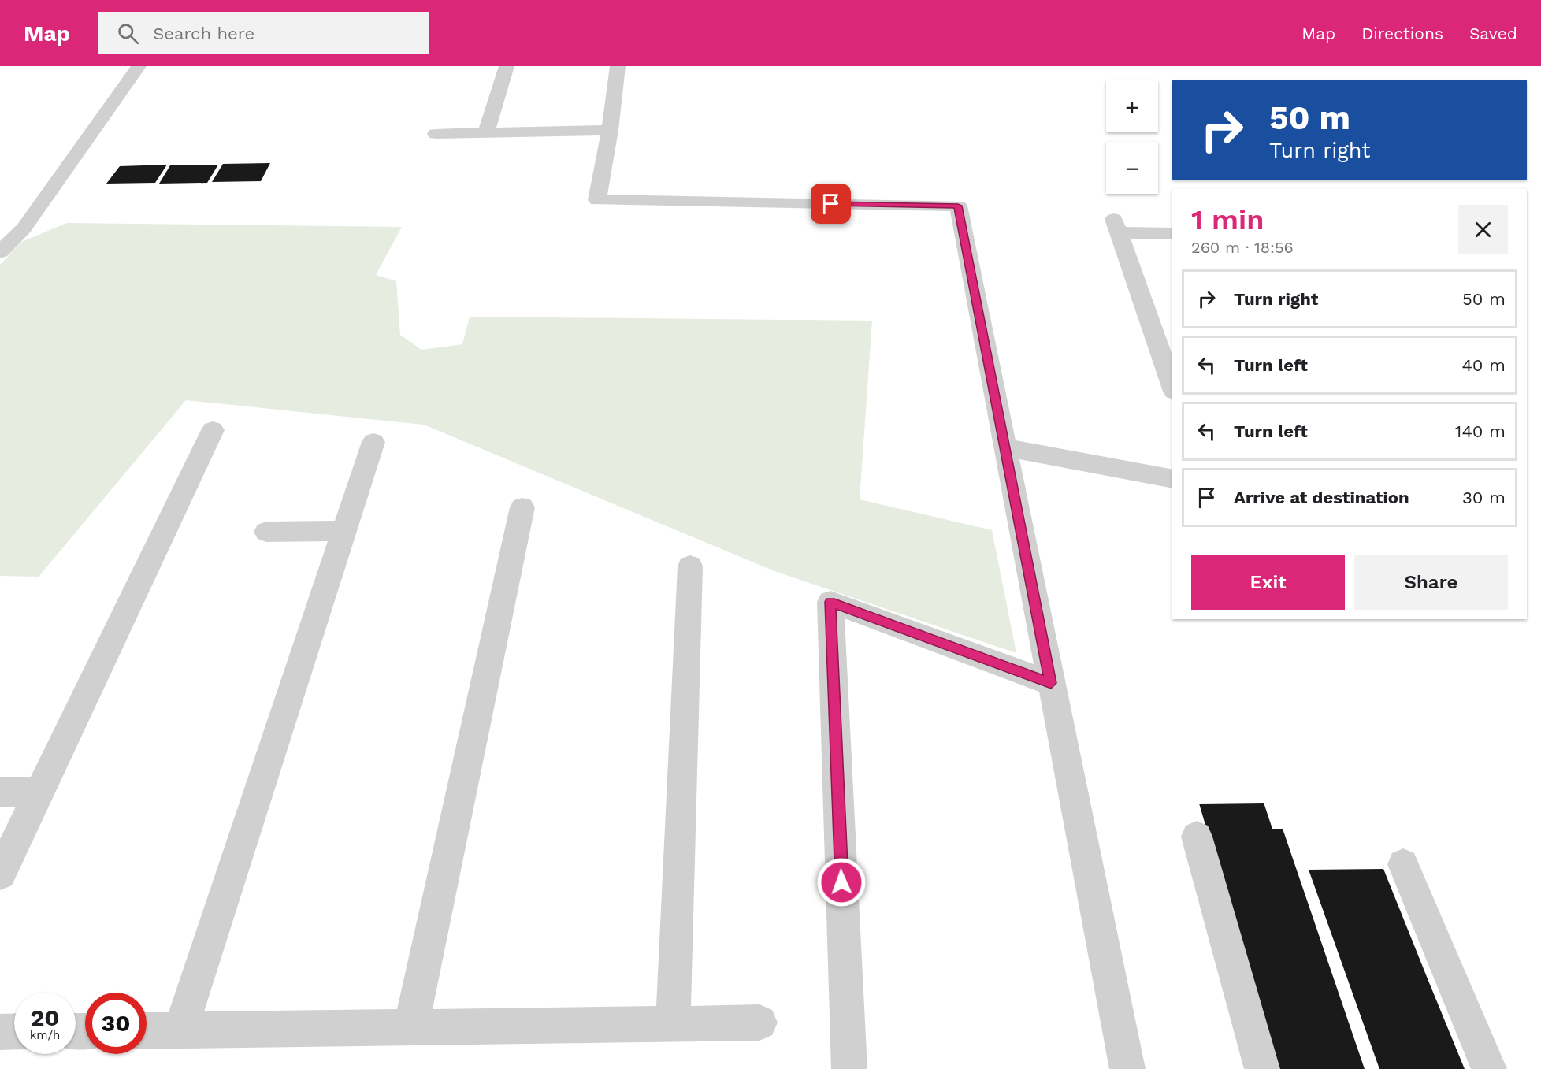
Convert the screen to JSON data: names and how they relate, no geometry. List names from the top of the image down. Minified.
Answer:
{"page":{"header":"Map","search":"Search here","nav":["Map","Directions","Saved"],"map_buttons":["+","−"],"turn":["50 m","Turn right"],"heading":["1 min","260 m · 18:56"],"list":[{"name":"Turn right","value":"50 m"},{"name":"Turn left","value":"40 m"},{"name":"Turn left","value":"140 m"},{"name":"Arrive at destination","value":"30 m"}],"buttons":["Exit","Share"],"speed":"20 km/h","limit":"30"}}
